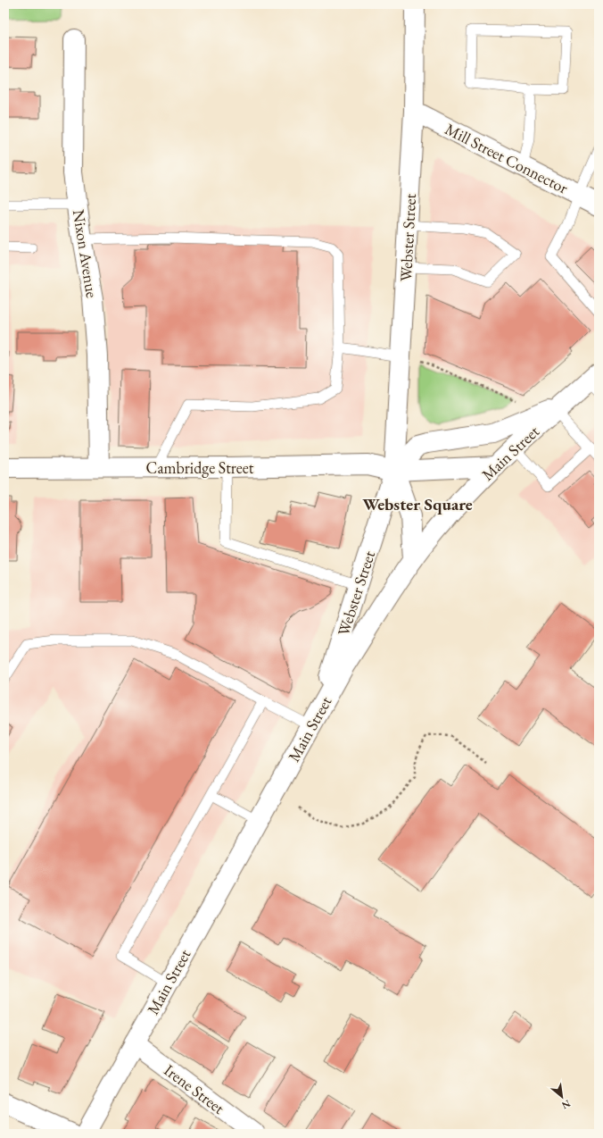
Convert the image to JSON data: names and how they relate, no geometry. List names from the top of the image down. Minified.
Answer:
{"streets":{"main road":["Mill Street Connector","Webster Street","Nixon Avenue","Main Street","Cambridge Street","Irene Street"]},"crossings":[["Mill Street Connector","Webster Street"],["Webster Street","Main Street"],["Webster Street","Cambridge Street"],["Nixon Avenue","Cambridge Street"],["Main Street","Cambridge Street"],["Main Street","Irene Street"]],"districts":["Webster Square"],"north":"bottom right"}
